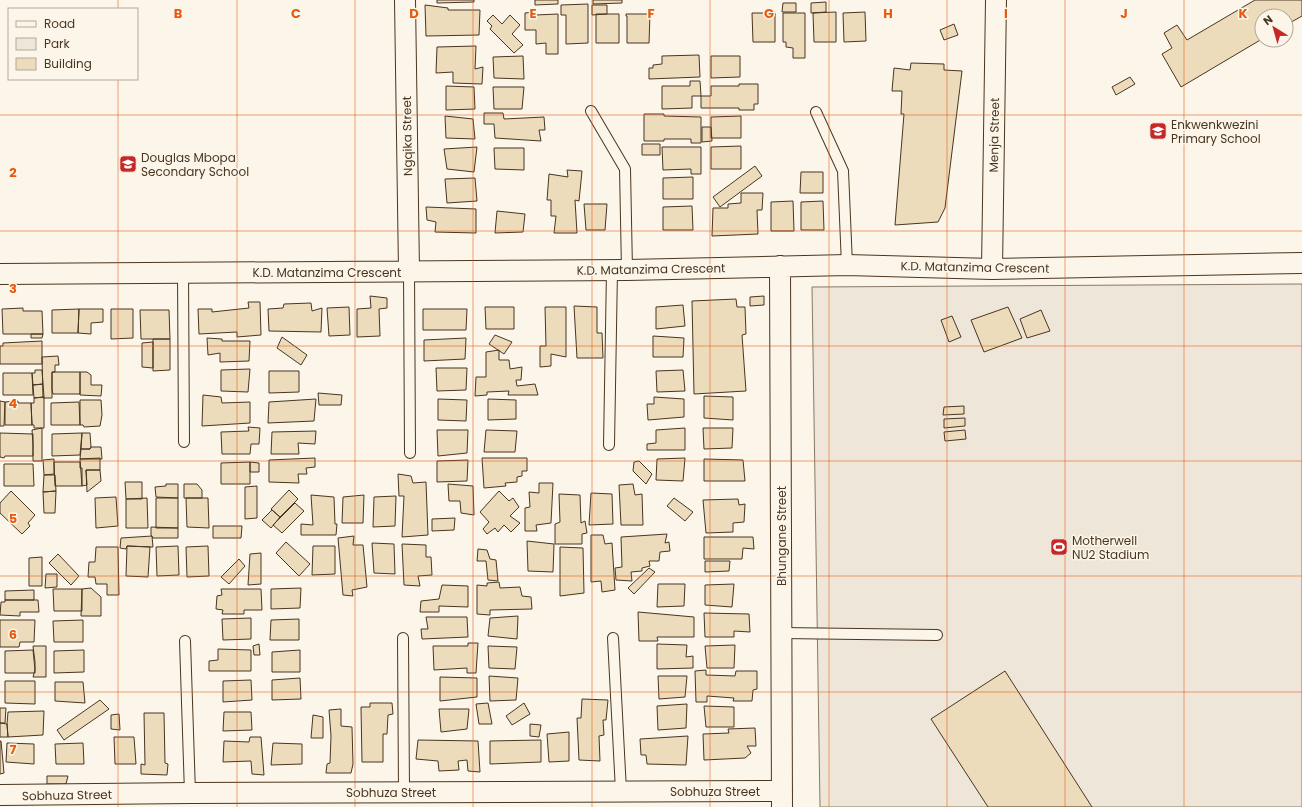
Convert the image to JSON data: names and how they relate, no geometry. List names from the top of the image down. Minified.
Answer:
{"streets":{"street":["Menja Street","Ngqika Street","K.D. Matanzima Crescent","Bhungane Street","Sobhuza Street"]},"crossings":[["Menja Street","K.D. Matanzima Crescent"],["Ngqika Street","K.D. Matanzima Crescent"],["K.D. Matanzima Crescent","Bhungane Street"],["Bhungane Street","Sobhuza Street"]],"places":{"school or university":["Enkwenkwezini Primary School","Douglas Mbopa Secondary School"],"sports":["Motherwell NU2 Stadium"]},"legend":["Road","Park","Building"],"north":"top left","grid":{"columns":["B","C","D","E","F","G","H","I","J","K"],"rows":["2","3","4","5","6","7"]}}
